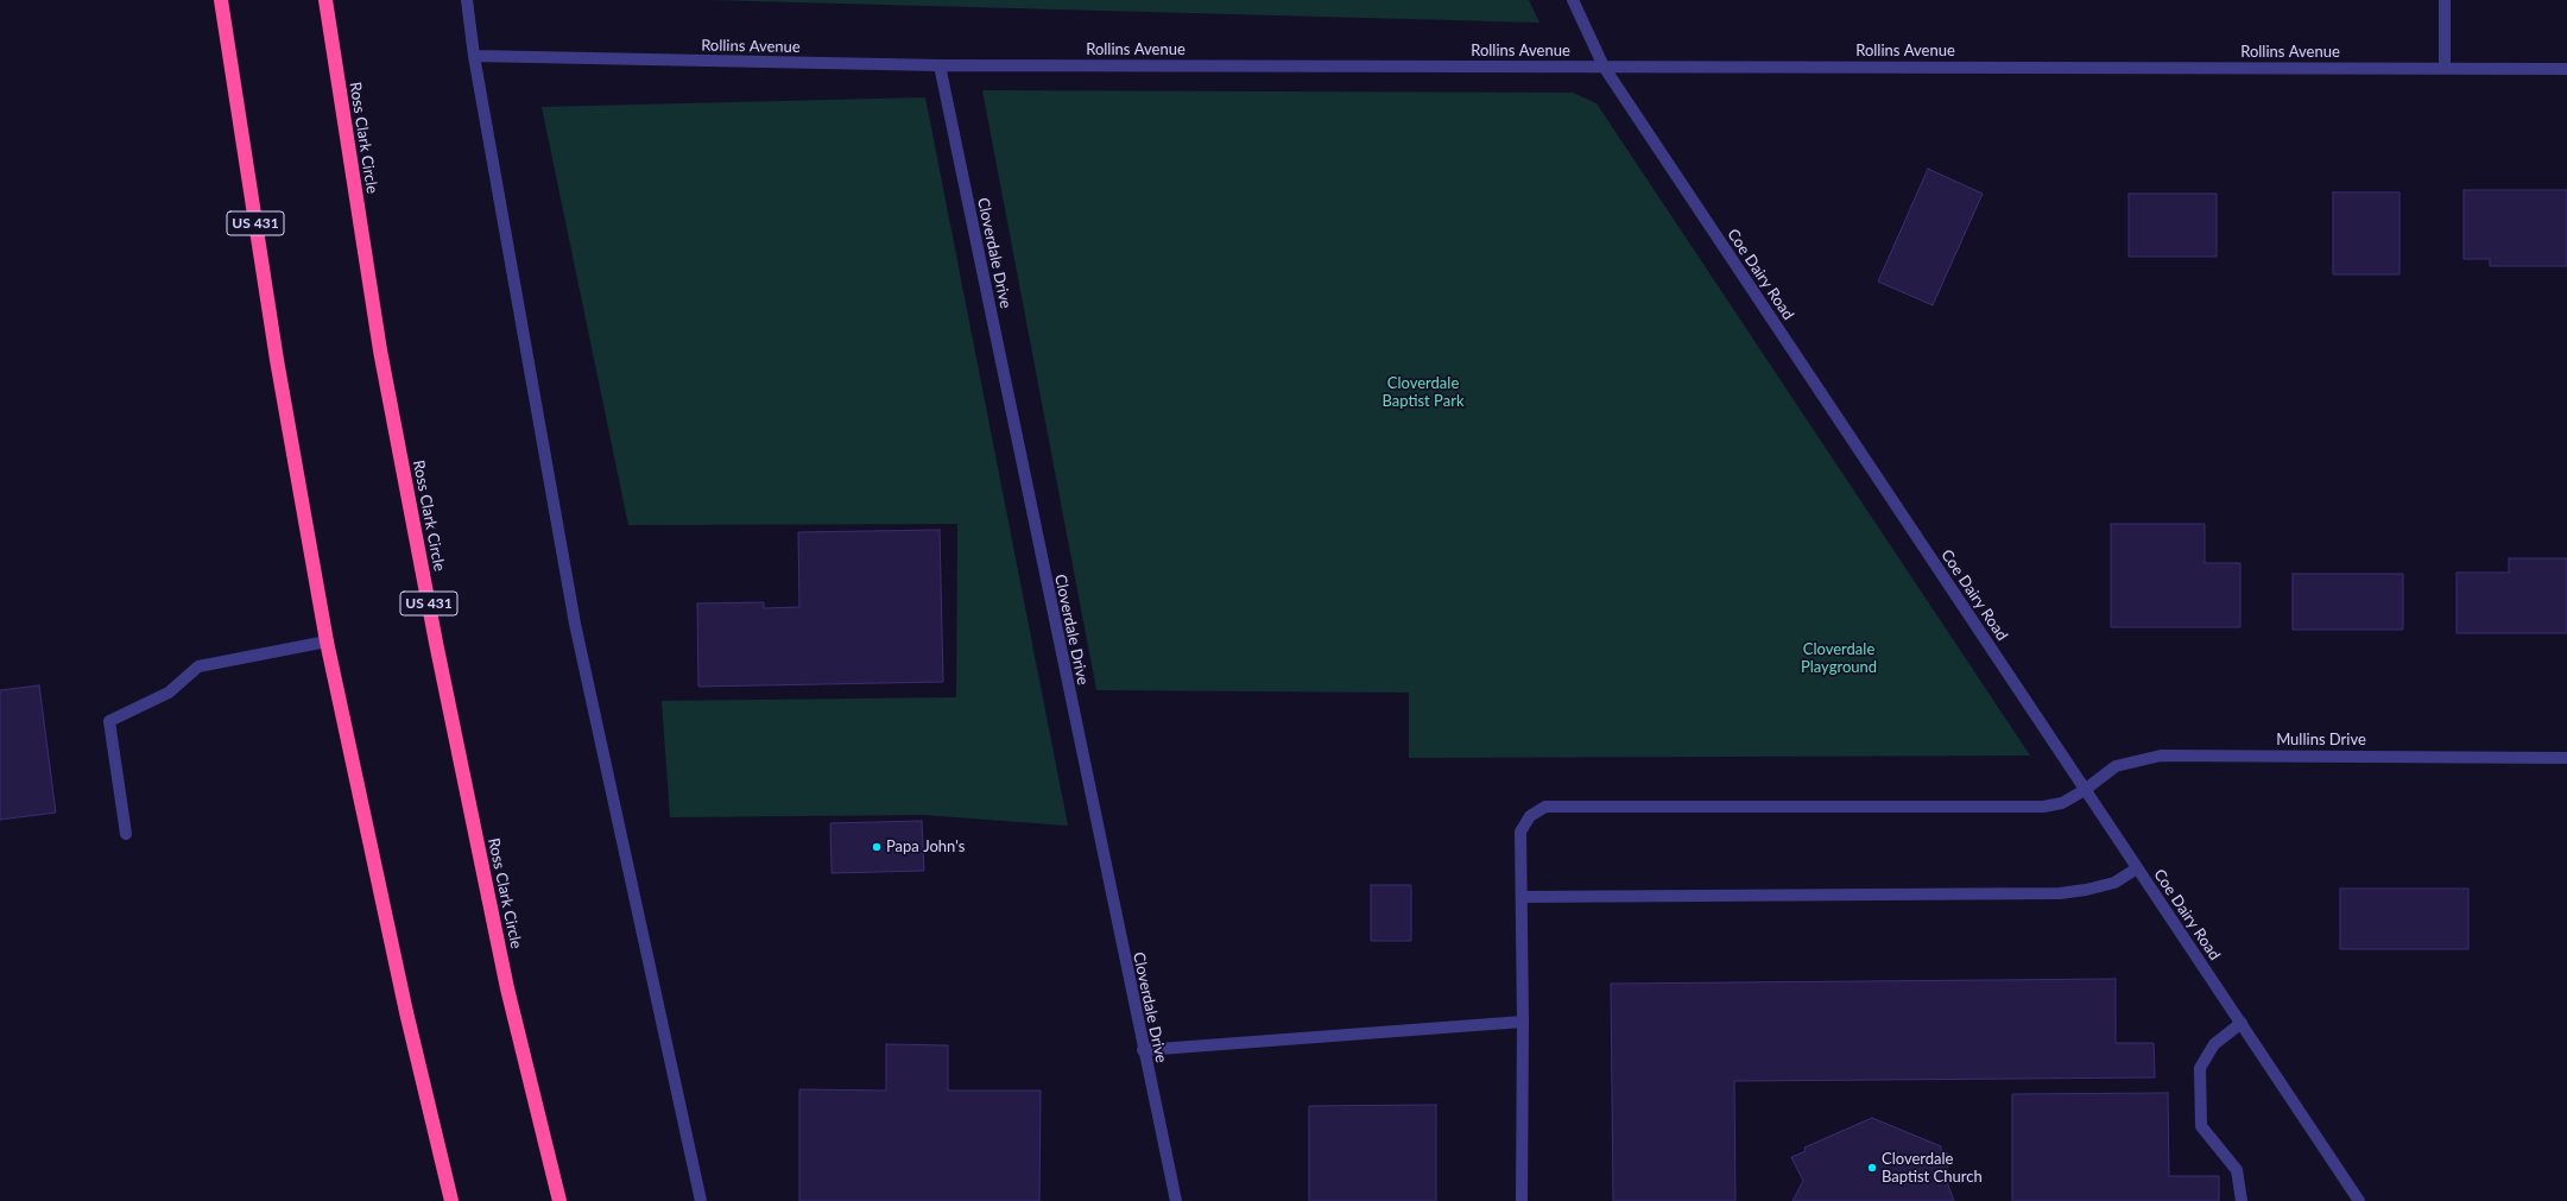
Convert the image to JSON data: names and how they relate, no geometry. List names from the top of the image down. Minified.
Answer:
{"streets":{"highway":["Ross Clark Circle","US 431"],"street":["Rollins Avenue","Cloverdale Drive","Coe Dairy Road","Mullins Drive"]},"crossings":[["Rollins Avenue","Cloverdale Drive"],["Rollins Avenue","Coe Dairy Road"],["Coe Dairy Road","Mullins Drive"]],"parks":["Cloverdale Baptist Park","Cloverdale Playground"],"places":["Papa John's","Cloverdale Baptist Church"]}
